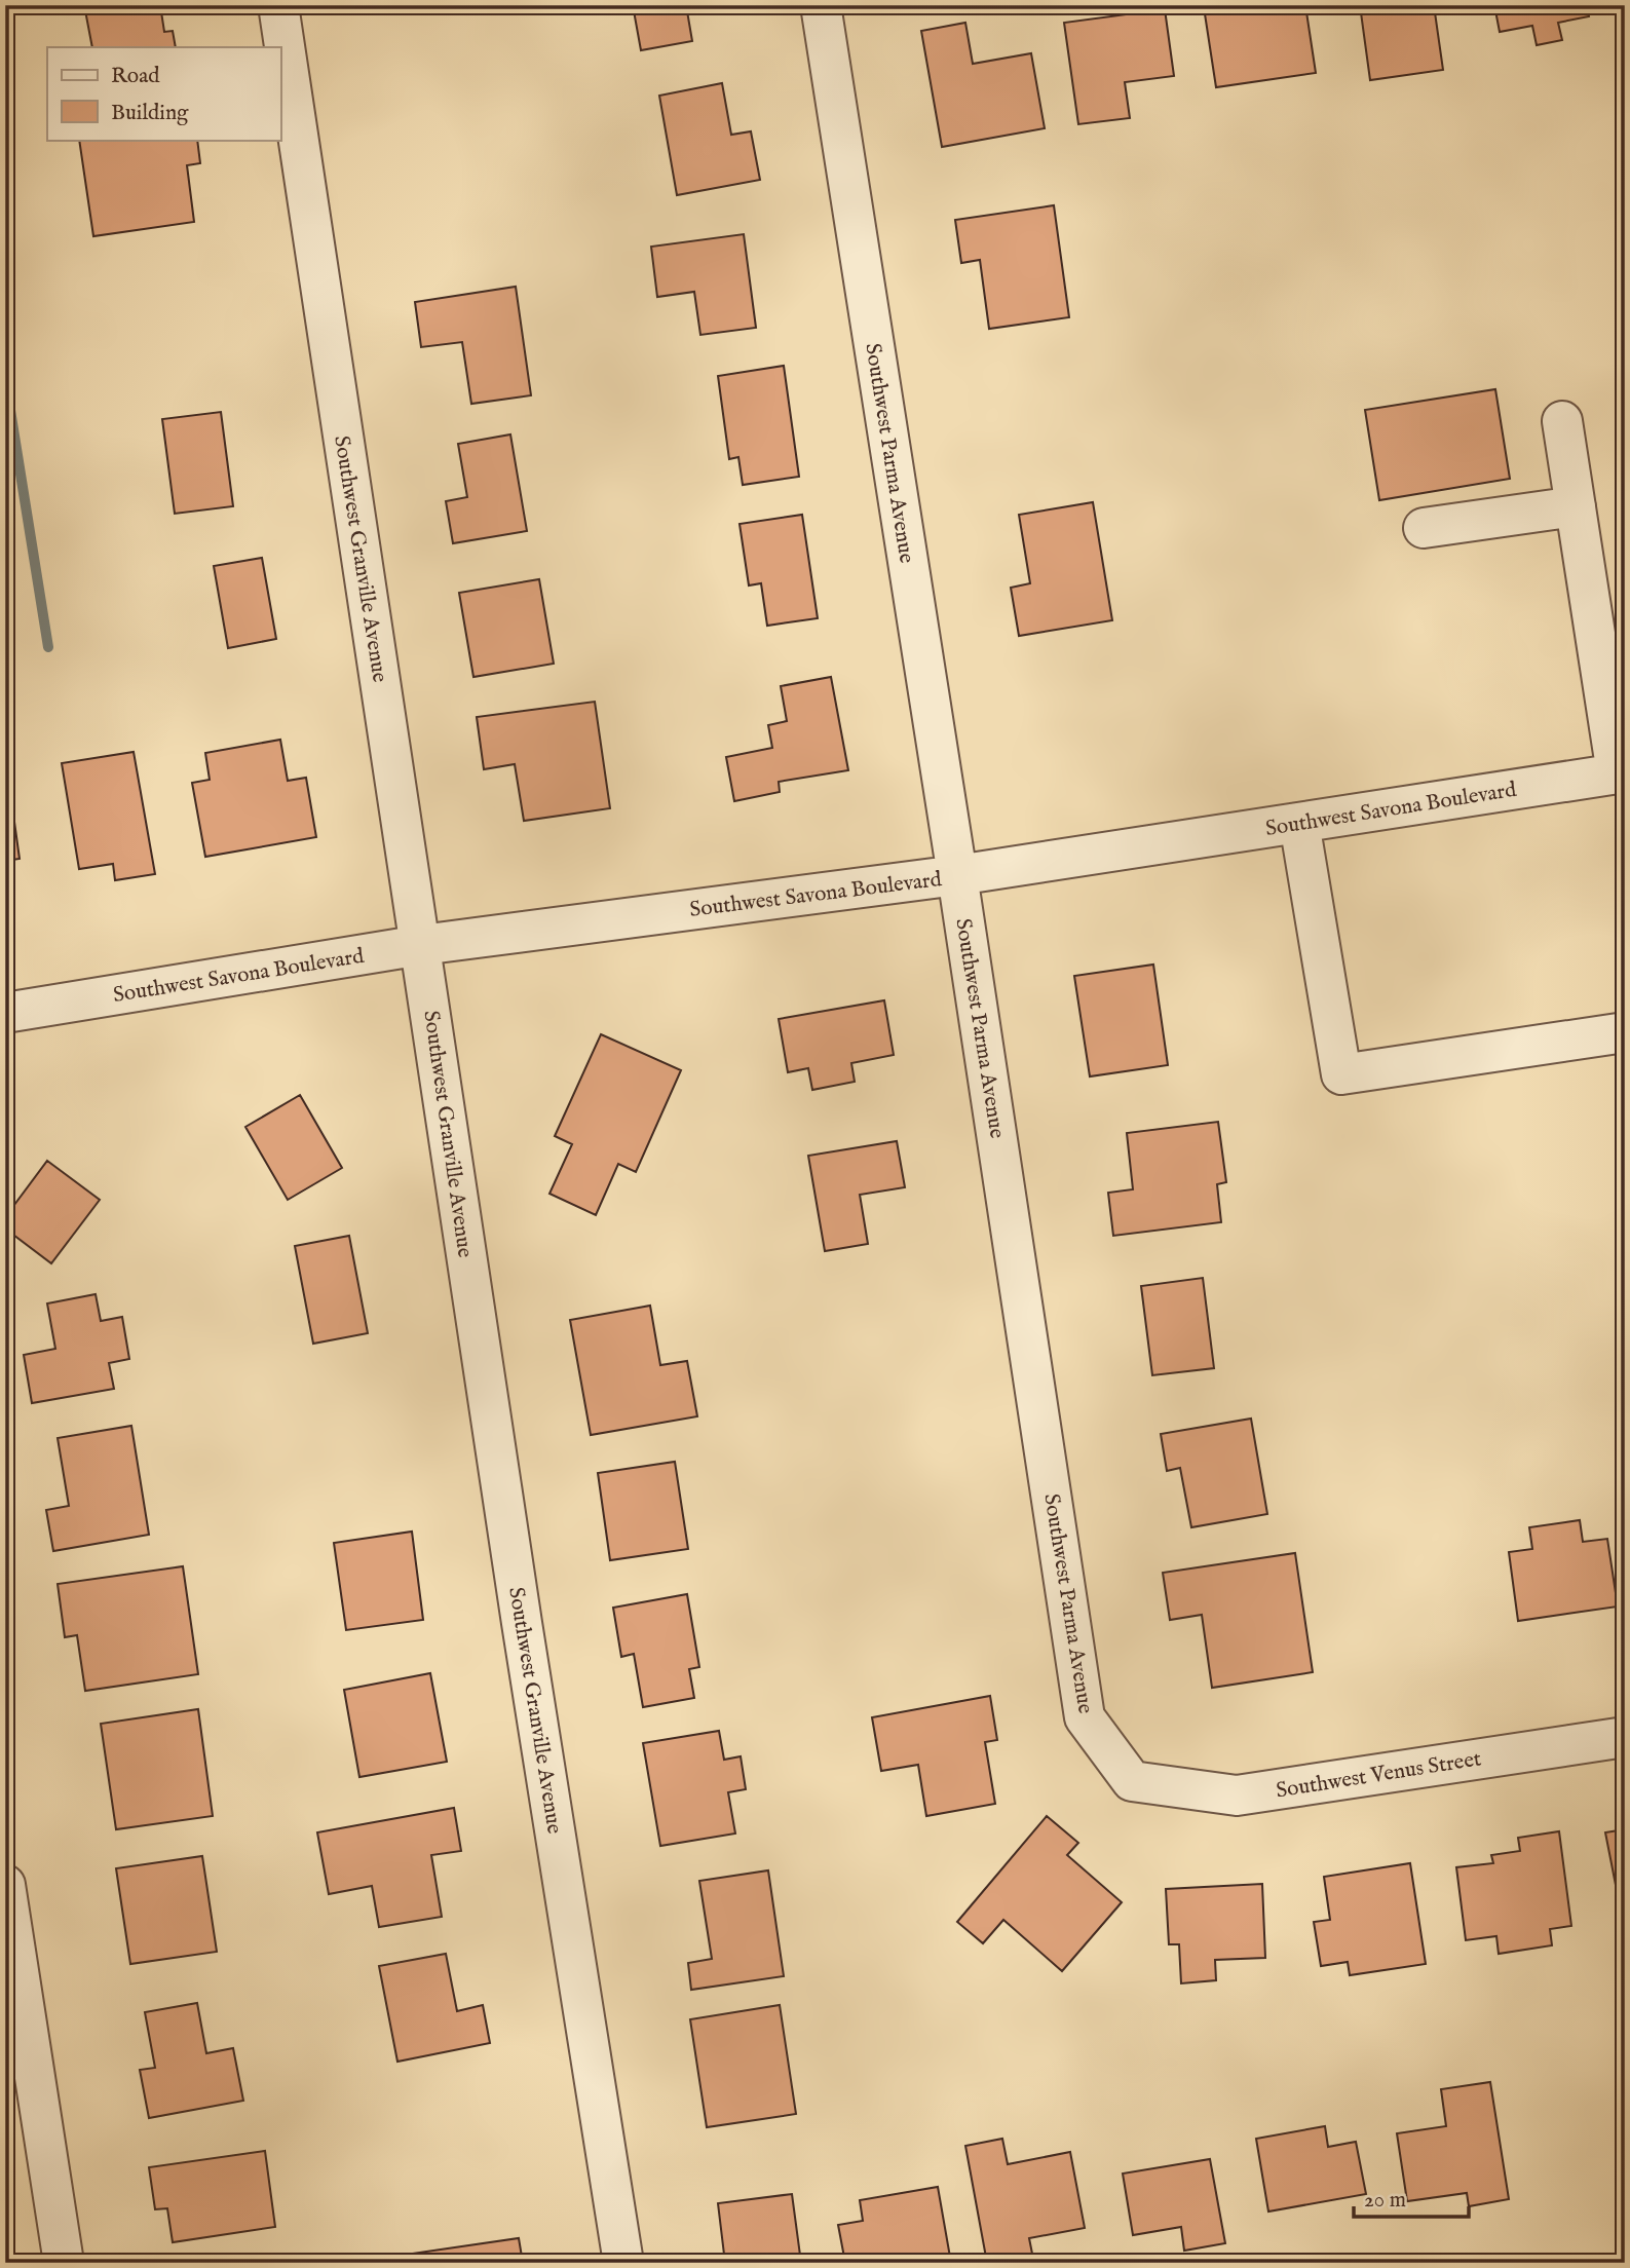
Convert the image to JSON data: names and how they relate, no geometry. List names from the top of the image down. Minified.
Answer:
{"streets":{"street":["Southwest Parma Avenue","Southwest Granville Avenue","Southwest Savona Boulevard","Southwest Venus Street"]},"crossings":[["Southwest Parma Avenue","Southwest Savona Boulevard"],["Southwest Parma Avenue","Southwest Venus Street"],["Southwest Granville Avenue","Southwest Savona Boulevard"]],"legend":["Road","Building"],"scale_bar":"20 m"}
